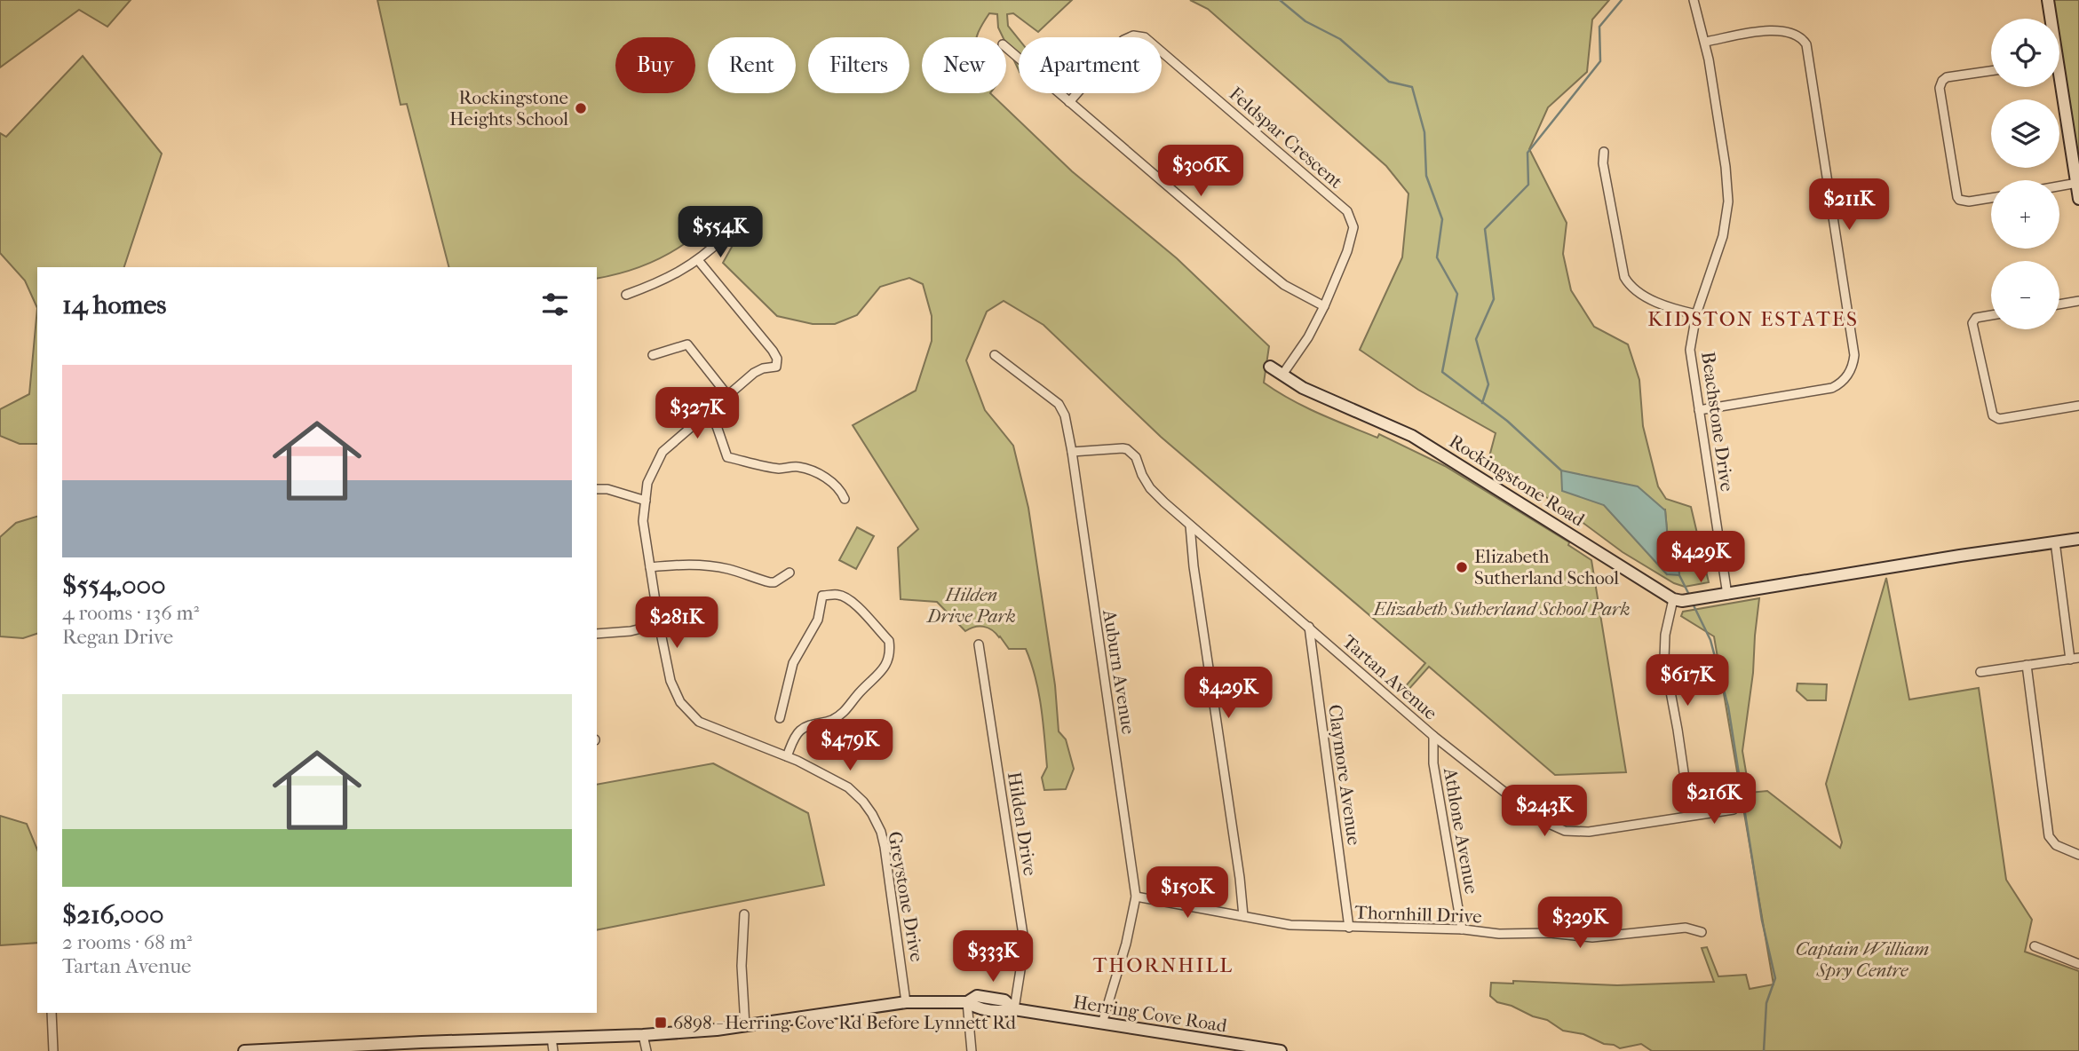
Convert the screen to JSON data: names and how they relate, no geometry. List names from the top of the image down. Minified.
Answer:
{"streets":{"street":["Feldspar Crescent","Beachstone Drive","Rockingstone Road","Auburn Avenue","Tartan Avenue","Claymore Avenue","Hilden Drive","Athlone Avenue","Greystone Drive","Thornhill Drive","Herring Cove Road"]},"crossings":[["Feldspar Crescent","Rockingstone Road"],["Auburn Avenue","Tartan Avenue"],["Auburn Avenue","Thornhill Drive"],["Auburn Avenue","Herring Cove Road"],["Tartan Avenue","Claymore Avenue"],["Tartan Avenue","Athlone Avenue"],["Claymore Avenue","Thornhill Drive"],["Hilden Drive","Herring Cove Road"],["Athlone Avenue","Thornhill Drive"],["Greystone Drive","Herring Cove Road"]],"districts":["KIDSTON ESTATES","THORNHILL"],"parks":["Hilden Drive Park","Elizabeth Sutherland School Park","Captain William Spry Centre"],"places":{"other":["Rockingstone Heights School","Elizabeth Sutherland School"],"transit":["6898 - Herring Cove Rd Before Lynnett Rd"]},"page":{"map_buttons":["+","−"],"chip":["Buy","Rent","Filters","New","Apartment"],"price":["$306K","$211K","$554K","$327K","$429K","$281K","$617K","$429K","$479K","$216K","$243K","$150K","$329K","$333K"],"heading":"14 homes","list":[{"name":"$554,000","note":"4 rooms · 136 m² · Regan Drive"},{"name":"$216,000","note":"2 rooms · 68 m² · Tartan Avenue"}]}}
